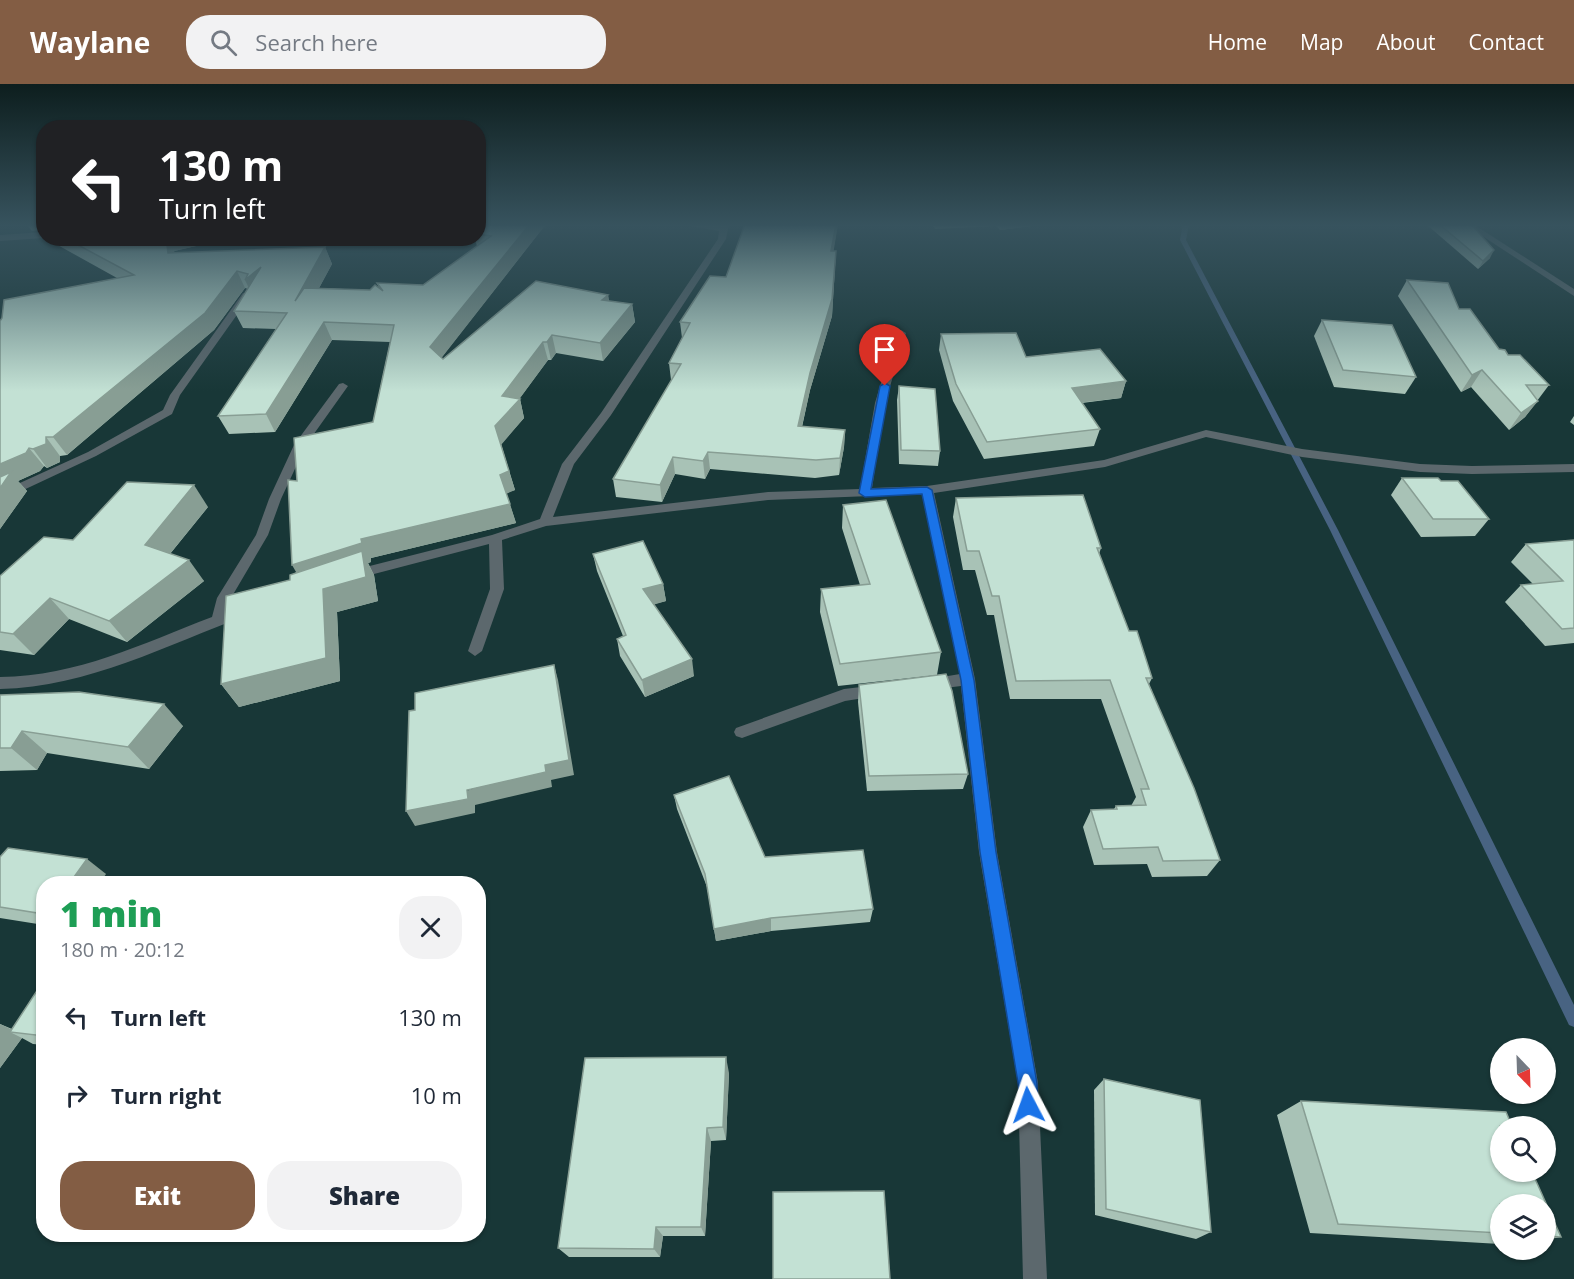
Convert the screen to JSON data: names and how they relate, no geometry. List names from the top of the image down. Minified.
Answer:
{"north":"bottom right","page":{"header":"Waylane","search":"Search here","nav":["Home","Map","About","Contact"],"turn":["130 m","Turn left"],"heading":["1 min","180 m · 20:12"],"list":[{"name":"Turn left","value":"130 m"},{"name":"Turn right","value":"10 m"}],"buttons":["Exit","Share"]}}
